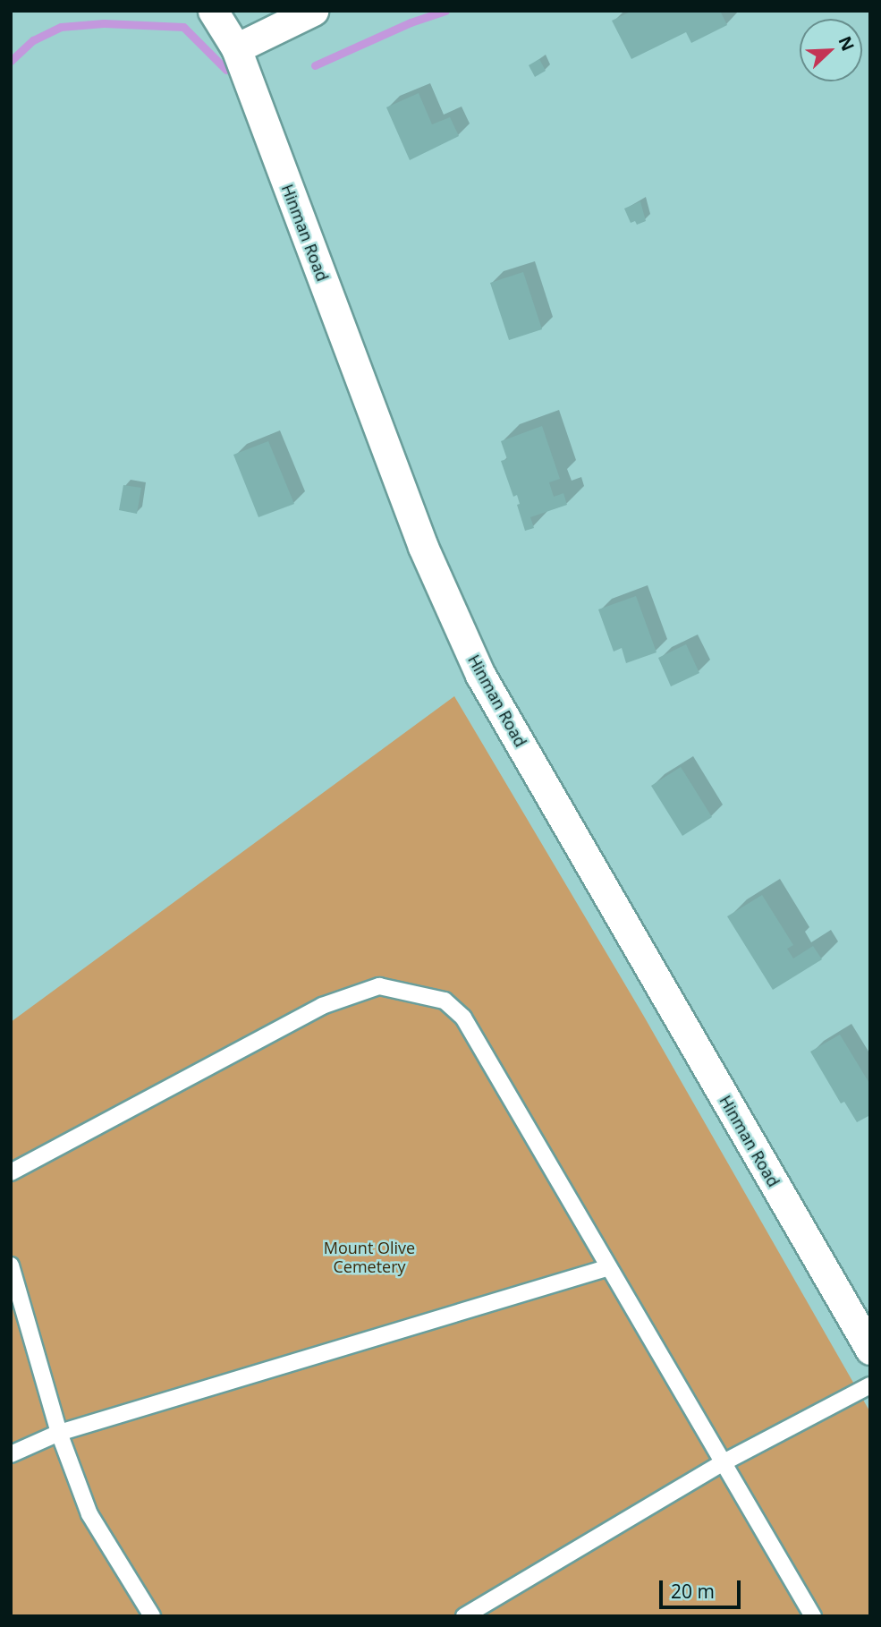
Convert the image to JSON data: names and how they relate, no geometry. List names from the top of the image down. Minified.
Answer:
{"streets":{"street":["Hinman Road"]},"parks":["Mount Olive Cemetery"],"scale_bar":"20 m","north":"top right"}
